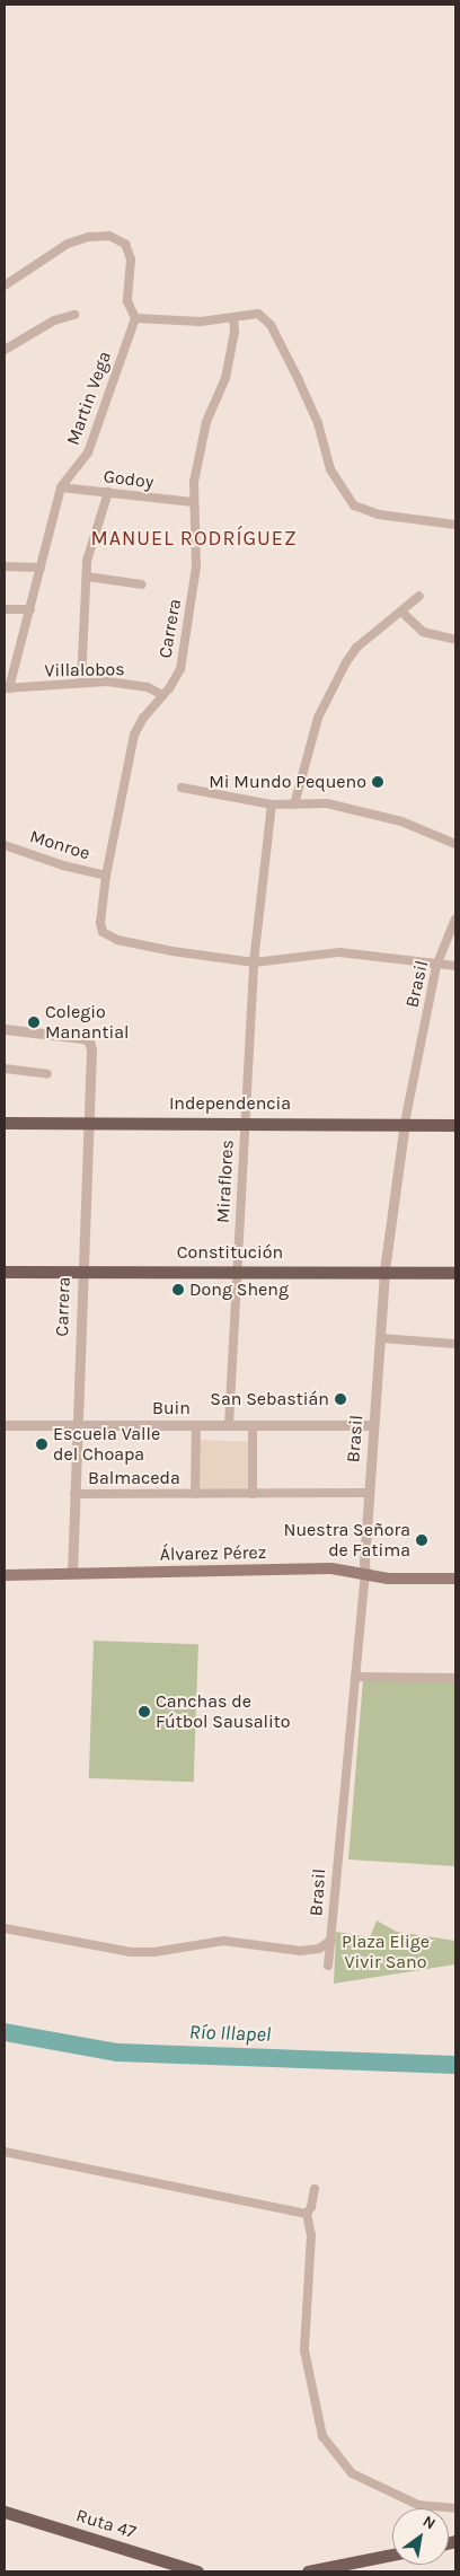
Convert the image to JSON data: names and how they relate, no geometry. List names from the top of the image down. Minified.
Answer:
{"streets":{"main road":["Independencia","Constitución","Álvarez Pérez","Ruta 47"],"street":["Martin Vega","Godoy","Carrera","Villalobos","Monroe","Brasil","Miraflores","Buin","Balmaceda"]},"crossings":[["Martin Vega","Godoy"],["Martin Vega","Villalobos"],["Godoy","Carrera"],["Carrera","Villalobos"],["Carrera","Monroe"],["Carrera","Independencia"],["Carrera","Miraflores"],["Carrera","Constitución"],["Carrera","Buin"],["Carrera","Balmaceda"],["Carrera","Álvarez Pérez"],["Brasil","Independencia"],["Brasil","Constitución"],["Brasil","Buin"],["Brasil","Balmaceda"],["Brasil","Álvarez Pérez"],["Independencia","Miraflores"],["Miraflores","Constitución"],["Miraflores","Buin"]],"districts":["MANUEL RODRÍGUEZ"],"water":["Río Illapel"],"parks":["Plaza Elige Vivir Sano"],"places":["Mi Mundo Pequeno","Colegio Manantial","Dong Sheng","San Sebastián","Escuela Valle del Choapa","Nuestra Señora de Fatima","Canchas de Fútbol Sausalito"],"north":"top right"}
